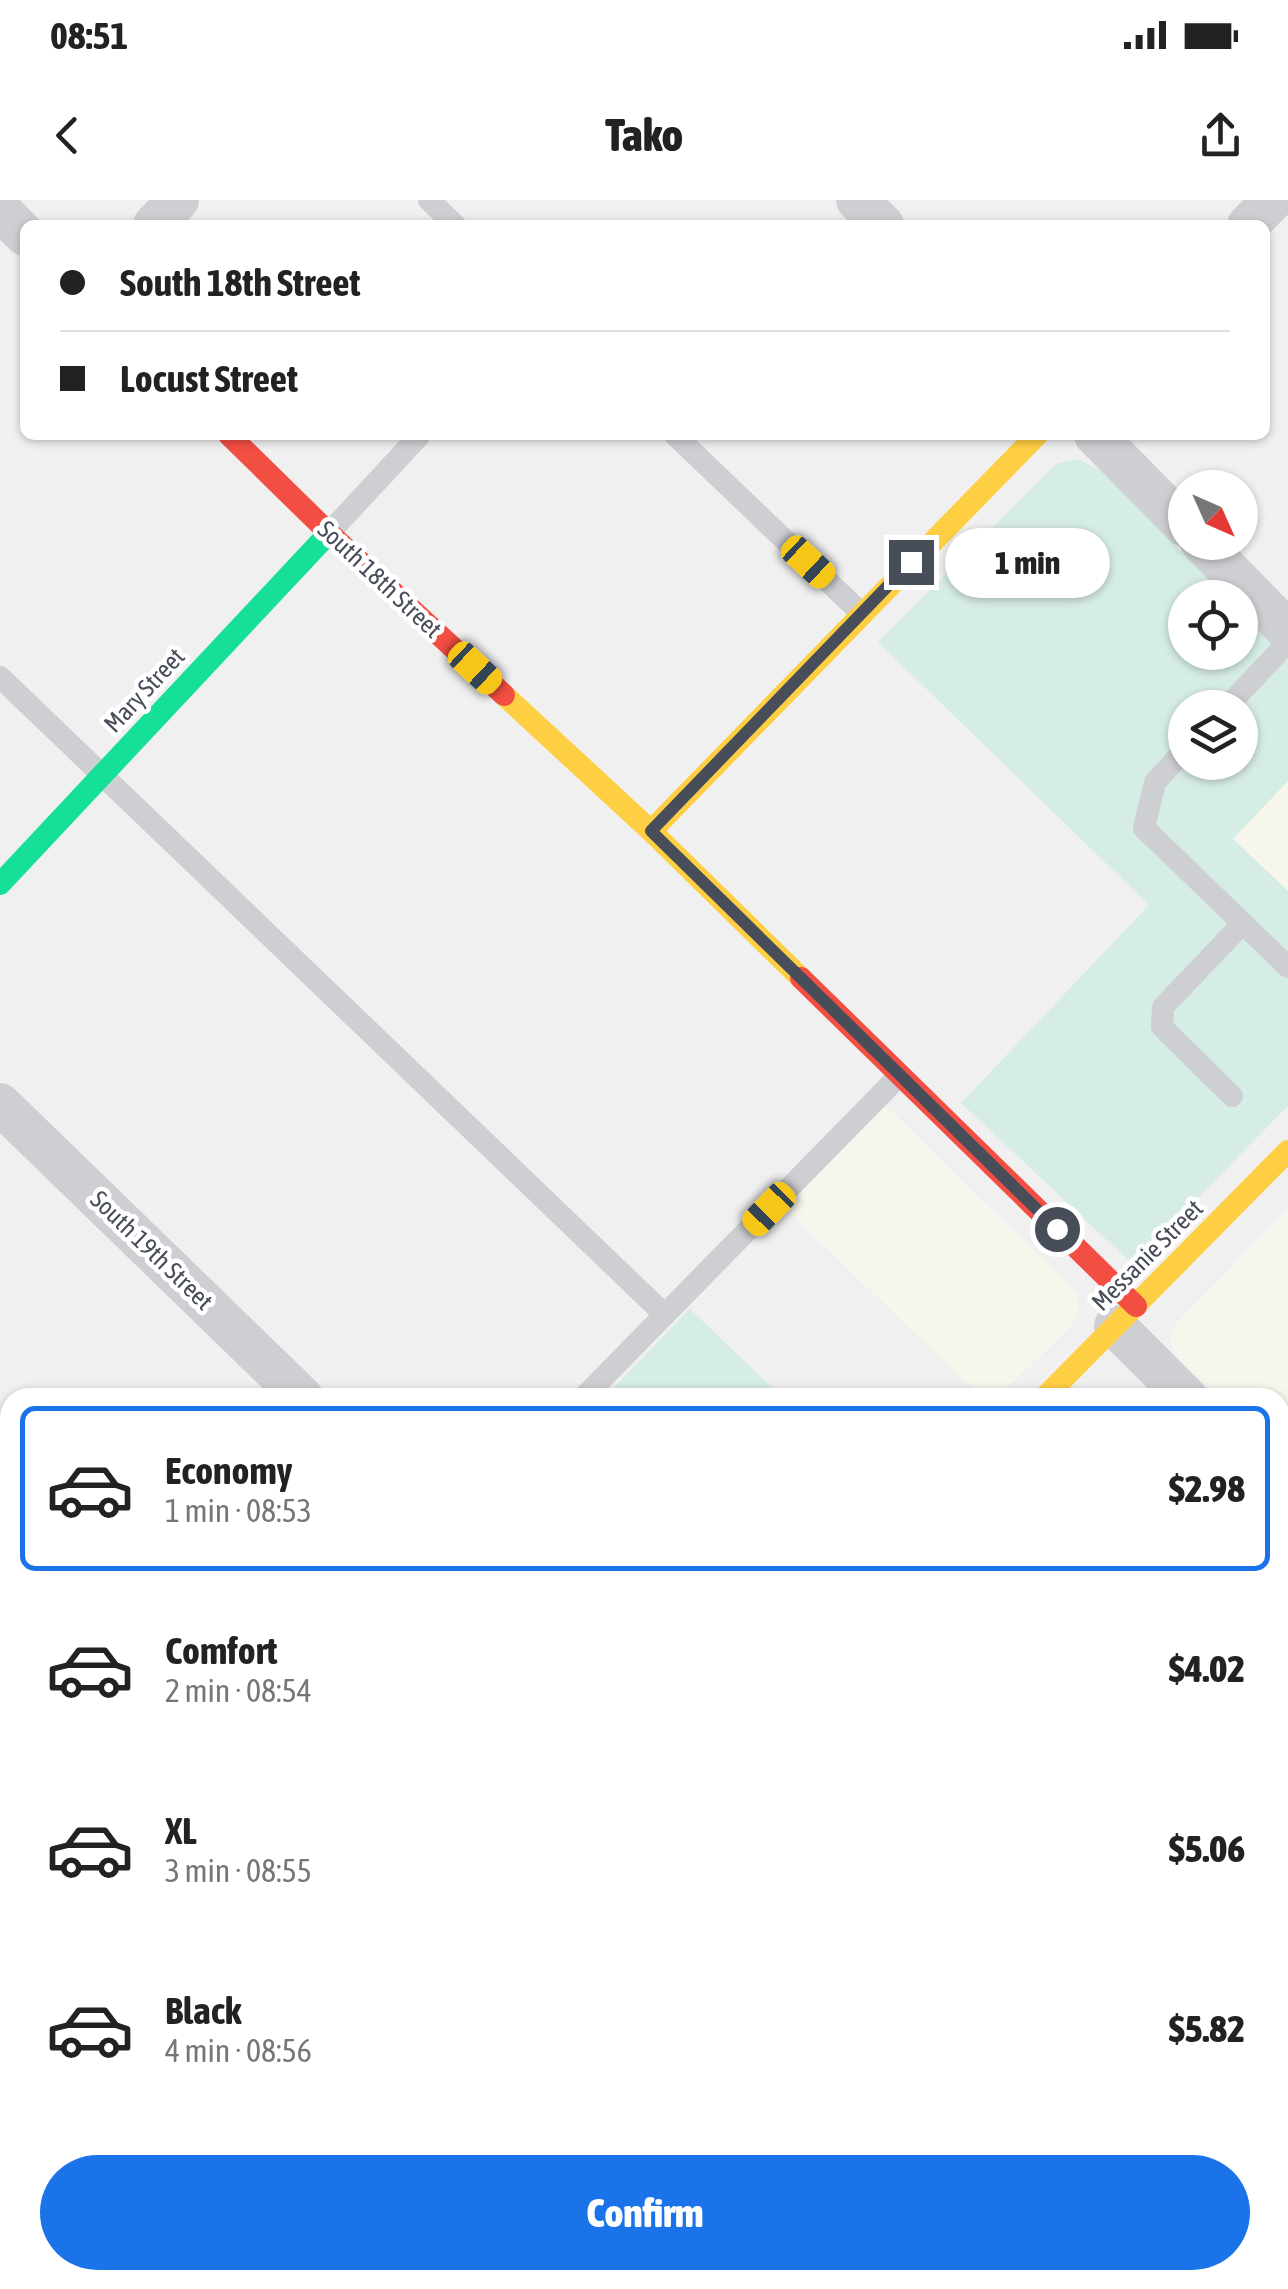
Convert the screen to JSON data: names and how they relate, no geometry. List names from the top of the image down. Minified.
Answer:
{"streets":{"street":["South 18th Street","Mary Street","South 19th Street","Messanie Street"]},"crossings":[["South 18th Street","Mary Street"],["South 18th Street","Messanie Street"]],"north":"bottom right","page":{"status":"08:51","header":"Tako","banner":["South 18th Street","Locust Street"],"bubble":"1 min","list":[{"name":"Economy","note":"1 min · 08:53","value":"$2.98"},{"name":"Comfort","note":"2 min · 08:54","value":"$4.02"},{"name":"XL","note":"3 min · 08:55","value":"$5.06"},{"name":"Black","note":"4 min · 08:56","value":"$5.82"}],"buttons":"Confirm"}}
